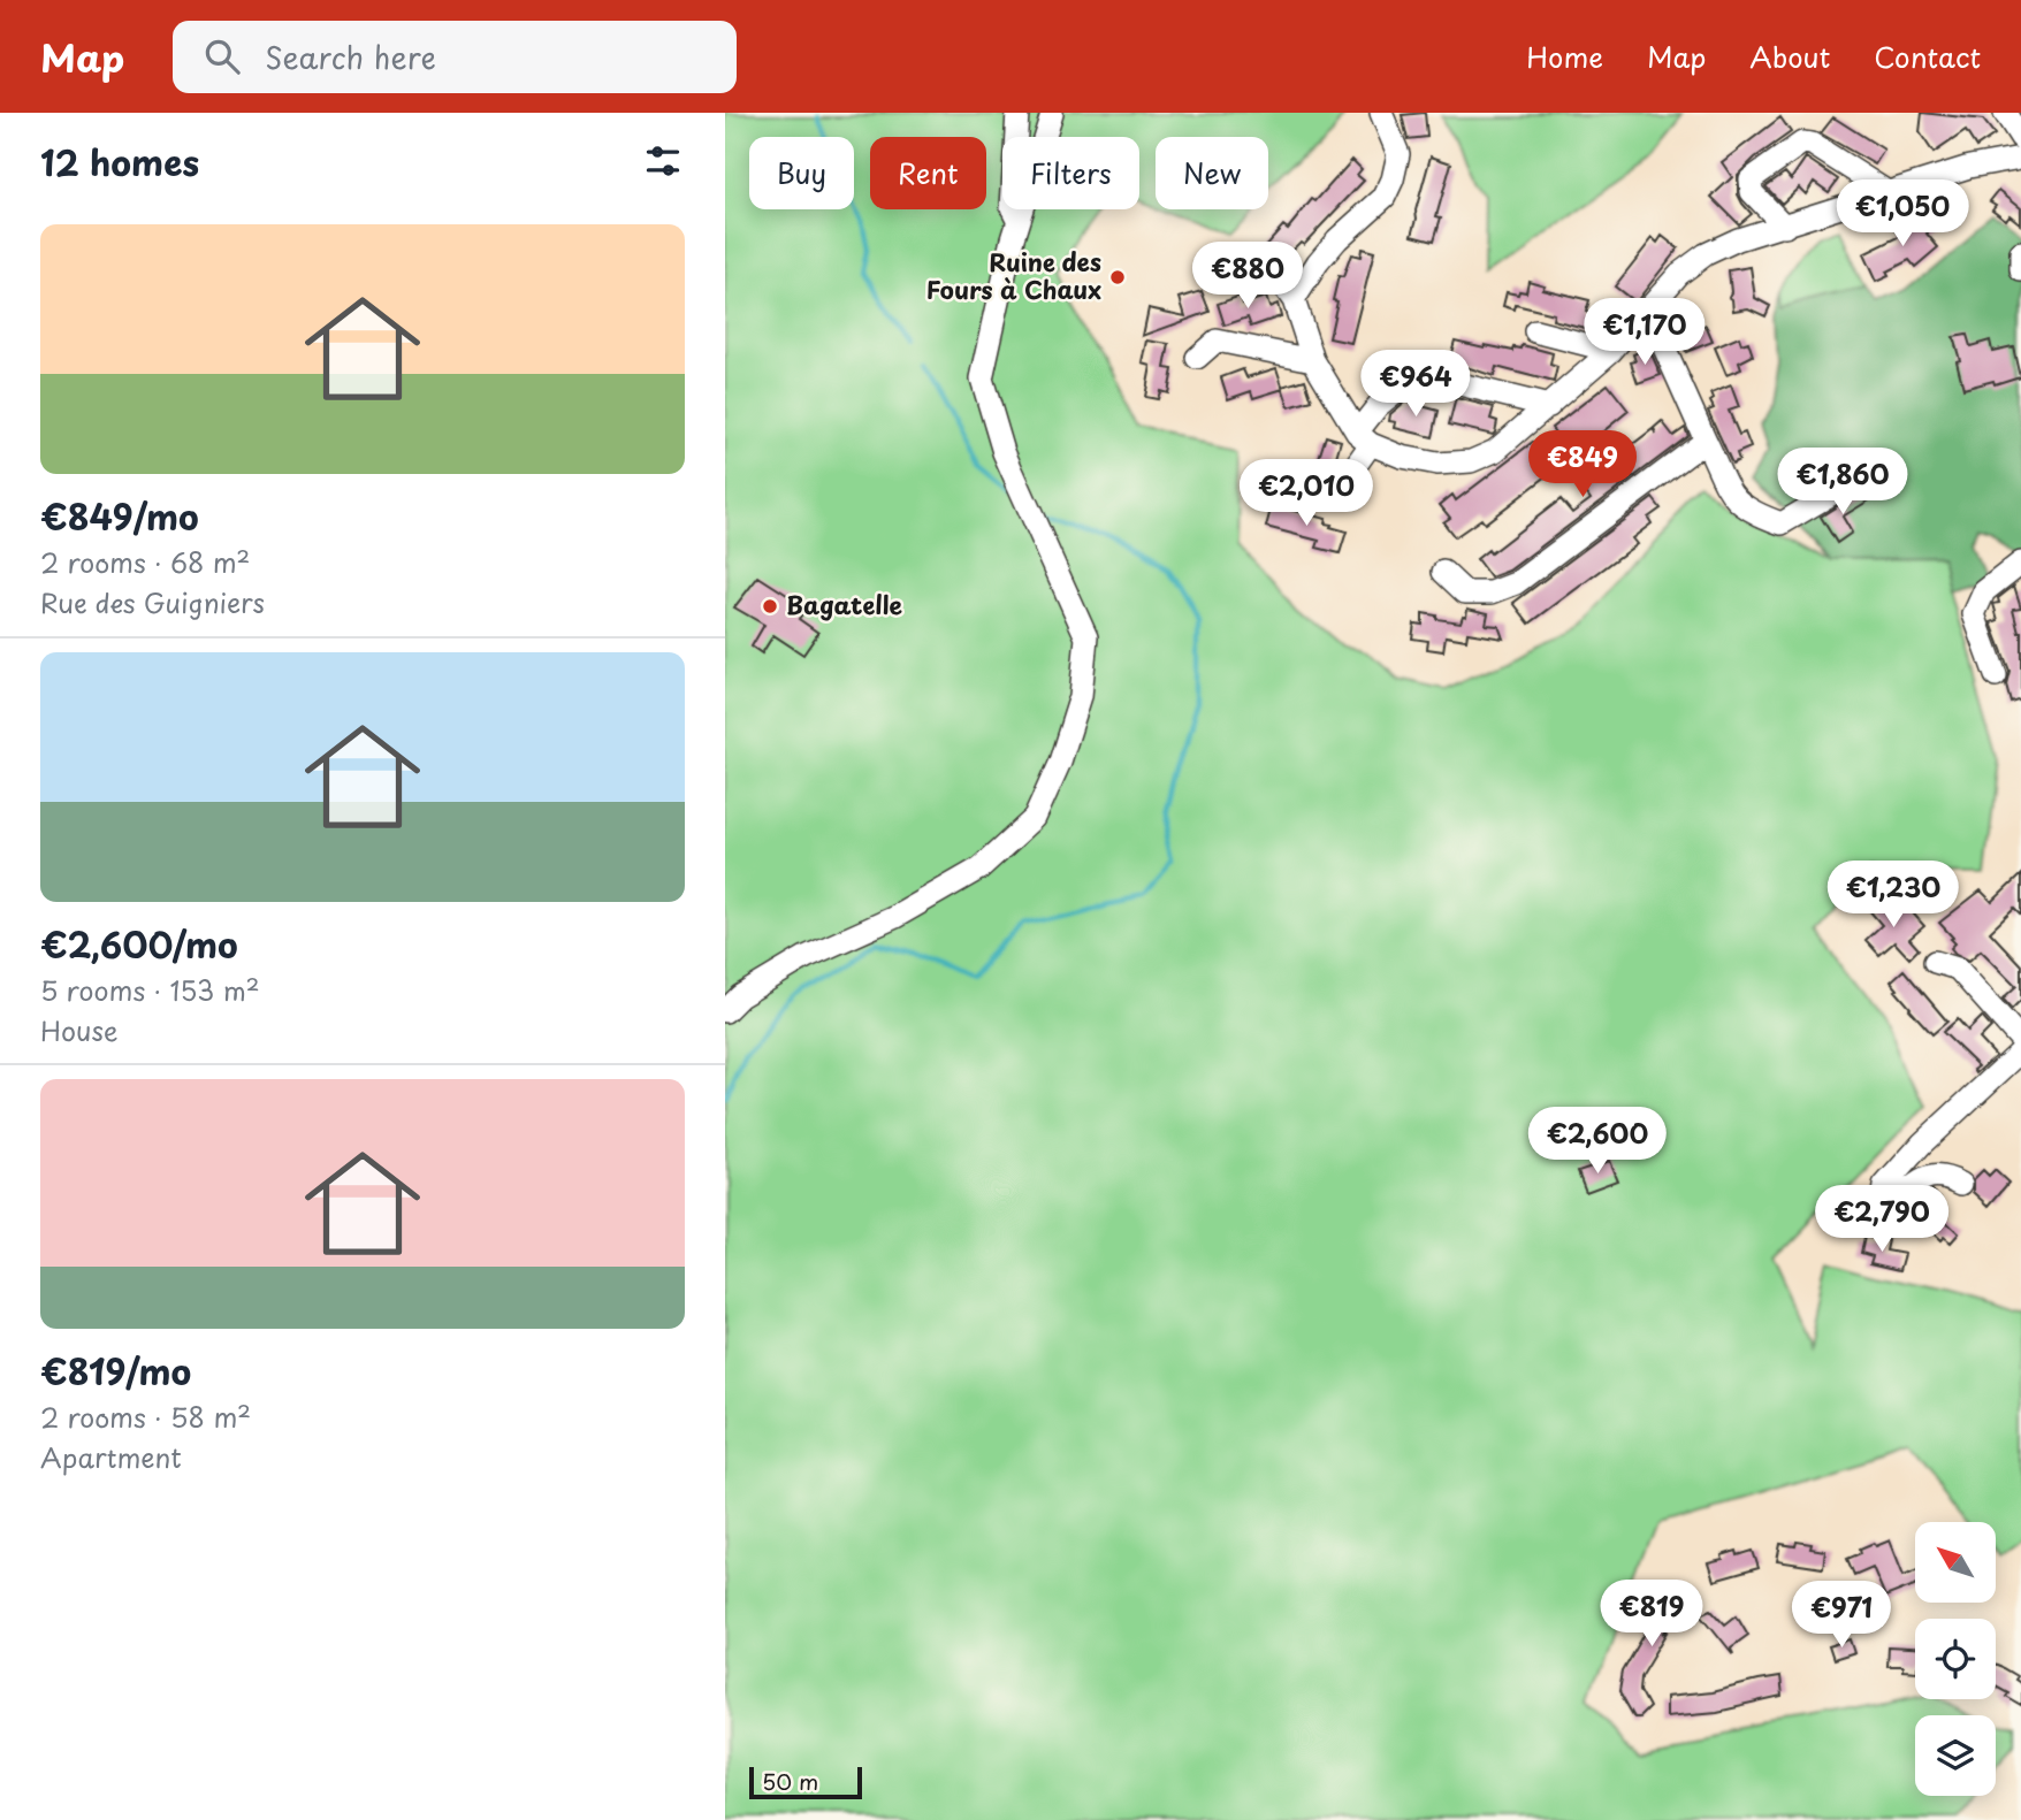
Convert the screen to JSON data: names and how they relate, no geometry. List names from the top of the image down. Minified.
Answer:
{"places":["Ruine des Fours à Chaux","Bagatelle"],"scale_bar":"50 m","north":"top left","page":{"header":"Map","search":"Search here","nav":["Home","Map","About","Contact"],"heading":"12 homes","chip":["Buy","Rent","Filters","New"],"price":["€1,050","€880","€1,170","€964","€849","€1,860","€2,010","€1,230","€2,600","€2,790","€819","€971"],"list":[{"name":"€849/mo","note":"2 rooms · 68 m² · Rue des Guigniers"},{"name":"€2,600/mo","note":"5 rooms · 153 m² · House"},{"name":"€819/mo","note":"2 rooms · 58 m² · Apartment"}],"scale":"50 m"}}
